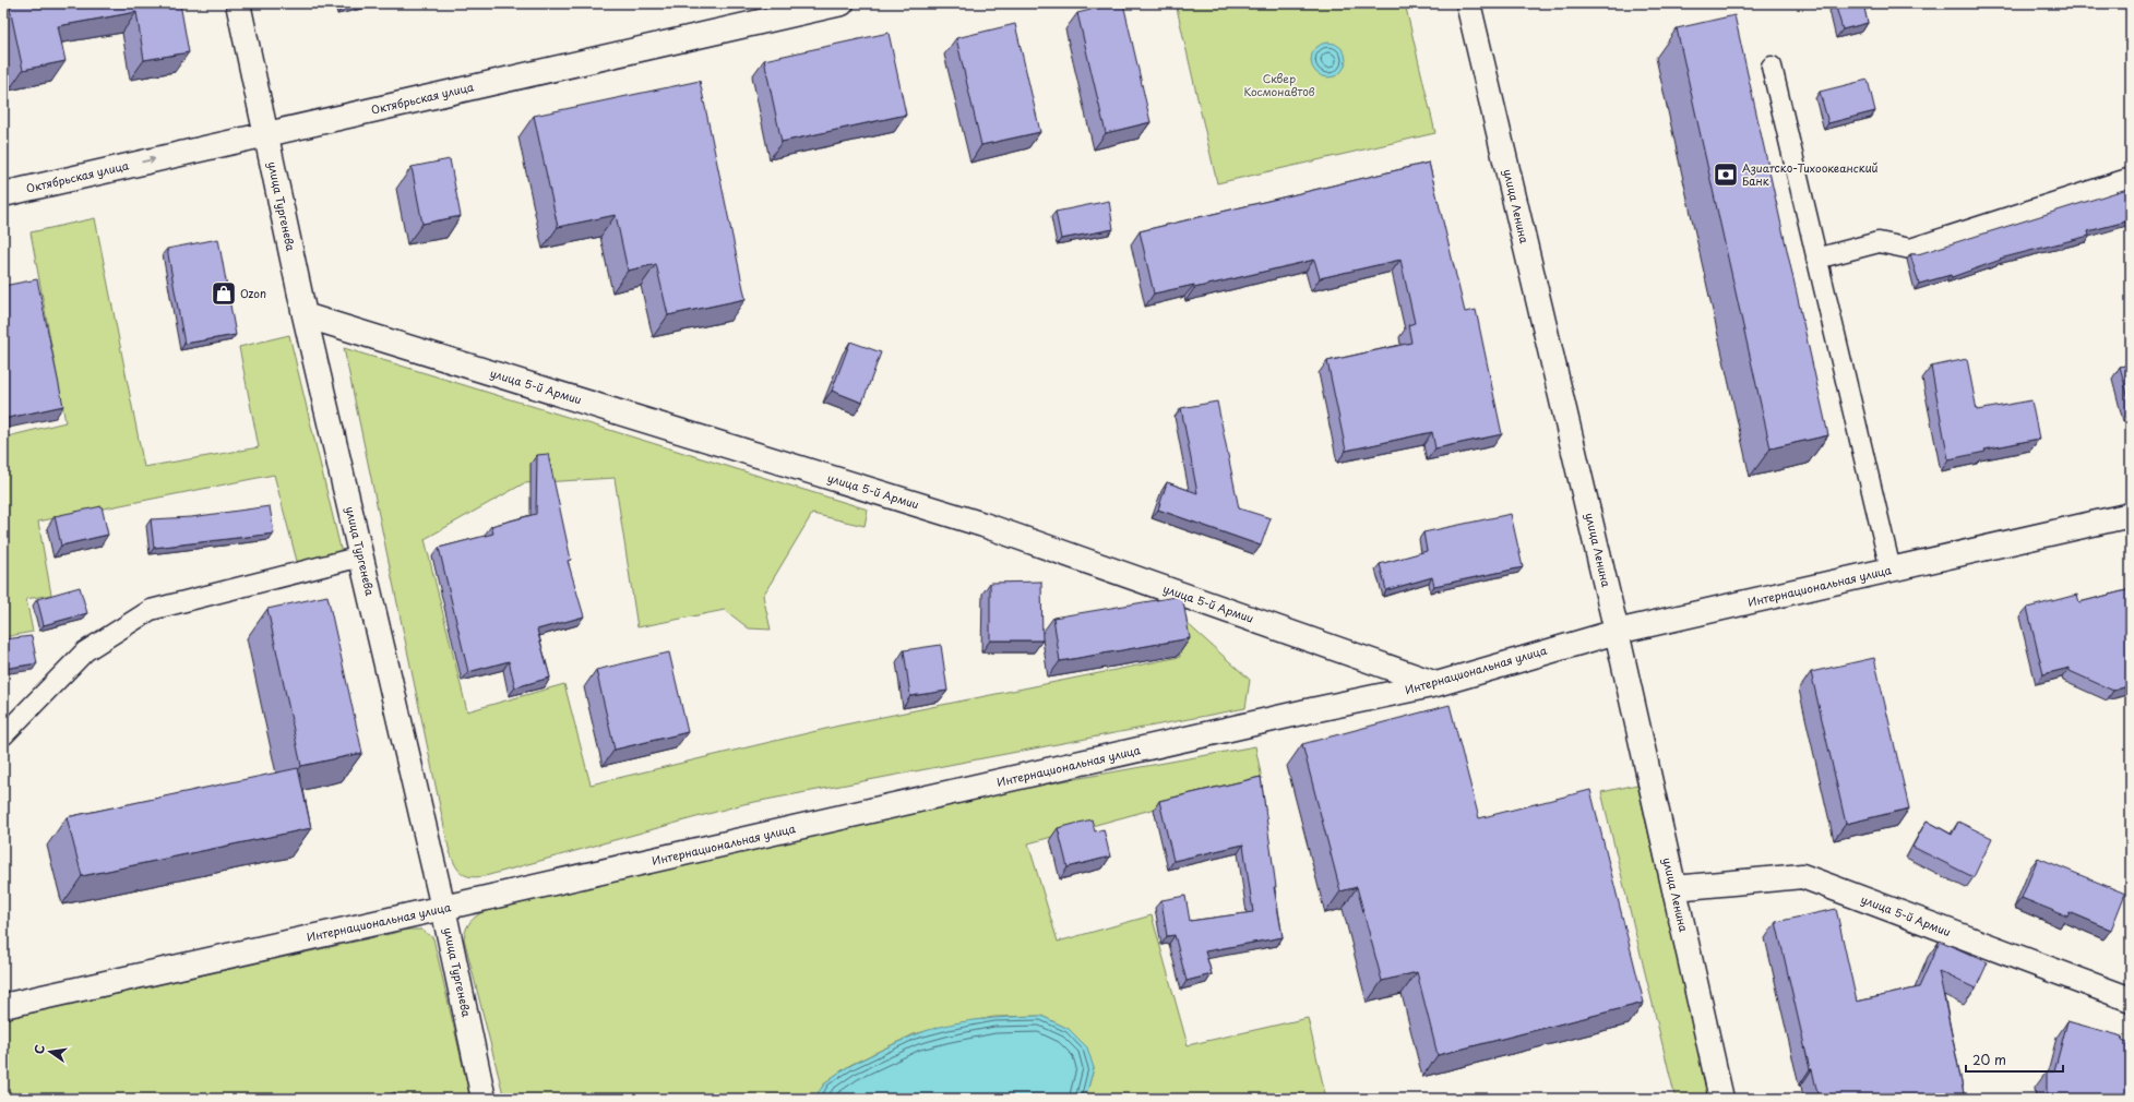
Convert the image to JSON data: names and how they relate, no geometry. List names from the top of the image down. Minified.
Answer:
{"streets":{"street":["Октябрьская улица","улица Тургенева","улица Ленина","улица 5-й Армии","Интернациональная улица"]},"crossings":[["Октябрьская улица","улица Тургенева"],["улица Тургенева","улица 5-й Армии"],["улица Тургенева","Интернациональная улица"],["улица Ленина","улица 5-й Армии"],["улица Ленина","Интернациональная улица"],["улица 5-й Армии","Интернациональная улица"]],"parks":["Сквер Космонавтов"],"places":{"bank":["Азиатско-Тихоокеанский Банк"],"shop":["Ozon"]},"scale_bar":"20 m","north":"left"}
